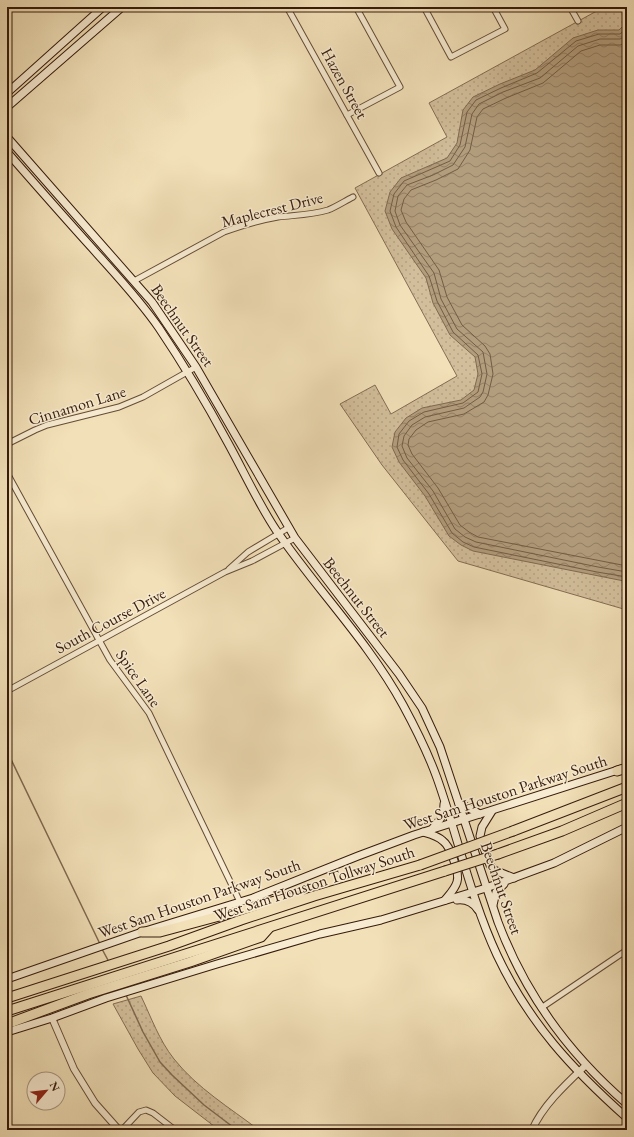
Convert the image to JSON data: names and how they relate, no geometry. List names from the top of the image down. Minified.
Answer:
{"streets":{"highway":["West Sam Houston Tollway South"],"main road":["Beechnut Street","West Sam Houston Parkway South"],"street":["Hazen Street","Maplecrest Drive","Cinnamon Lane","South Course Drive","Spice Lane"]},"crossings":[["Maplecrest Drive","Beechnut Street"],["Beechnut Street","Cinnamon Lane"],["Beechnut Street","South Course Drive"],["Beechnut Street","West Sam Houston Parkway South"],["South Course Drive","Spice Lane"],["Spice Lane","West Sam Houston Parkway South"]],"north":"top right"}
